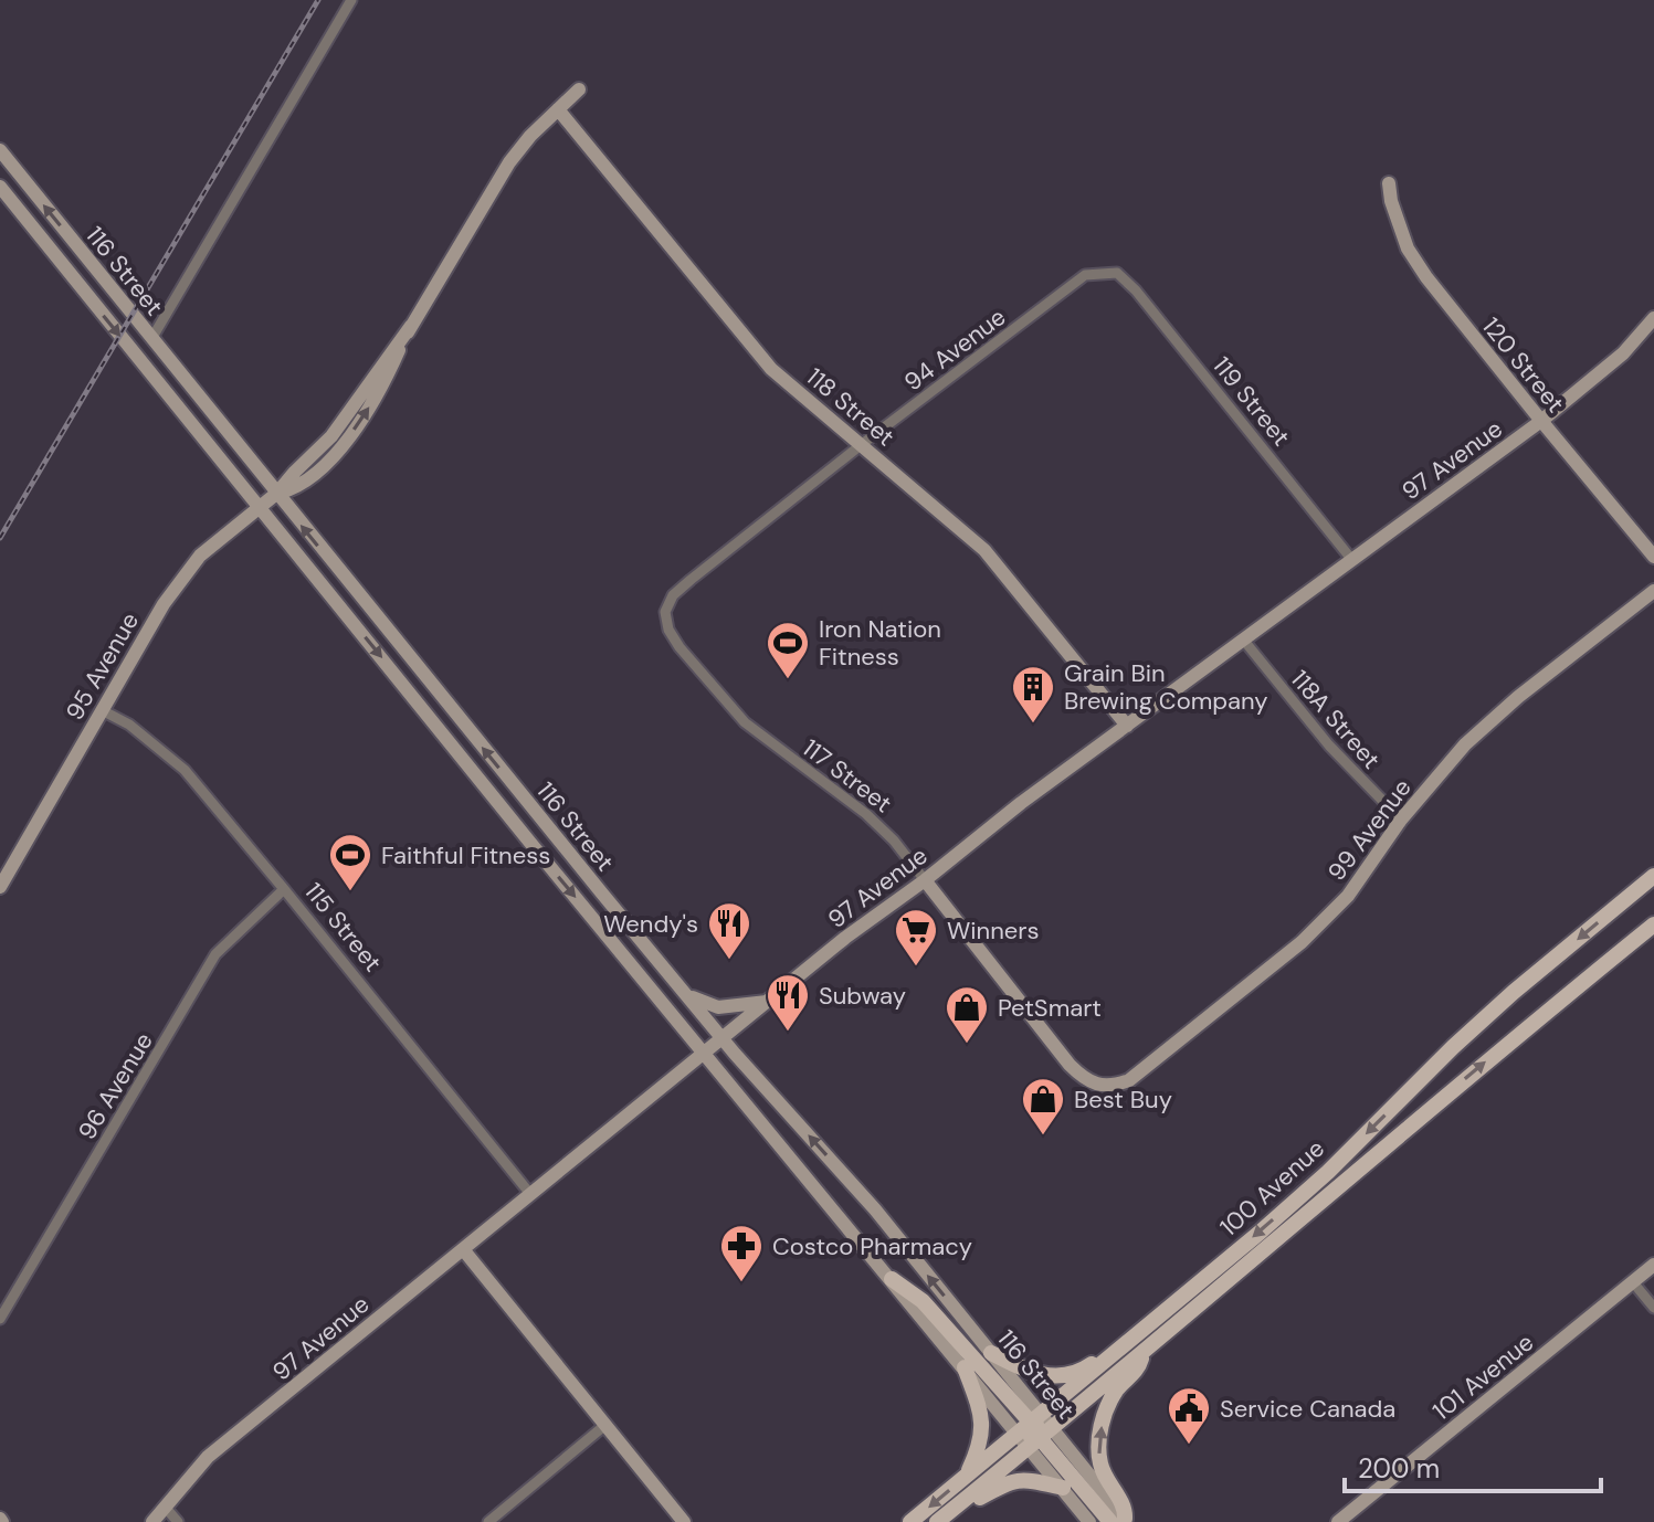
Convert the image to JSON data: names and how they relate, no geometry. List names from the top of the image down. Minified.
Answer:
{"streets":{"main road":["100 Avenue"],"street":["116 Street","94 Avenue","120 Street","119 Street","118 Street","97 Avenue","95 Avenue","118A Street","117 Street","99 Avenue","115 Street","96 Avenue","101 Avenue"]},"crossings":[["116 Street","97 Avenue"],["116 Street","95 Avenue"],["116 Street","100 Avenue"],["94 Avenue","119 Street"],["94 Avenue","118 Street"],["94 Avenue","117 Street"],["120 Street","97 Avenue"],["119 Street","97 Avenue"],["118 Street","97 Avenue"],["118 Street","95 Avenue"],["97 Avenue","118A Street"],["97 Avenue","117 Street"],["97 Avenue","115 Street"],["95 Avenue","115 Street"],["118A Street","99 Avenue"],["117 Street","99 Avenue"],["115 Street","96 Avenue"]],"places":{"sports":["Iron Nation Fitness","Faithful Fitness"],"building":["Grain Bin Brewing Company"],"restaurant":["Wendy's","Subway"],"supermarket":["Winners"],"shop":["PetSmart","Best Buy"],"pharmacy":["Costco Pharmacy"],"public building":["Service Canada"]},"scale_bar":"200 m"}
